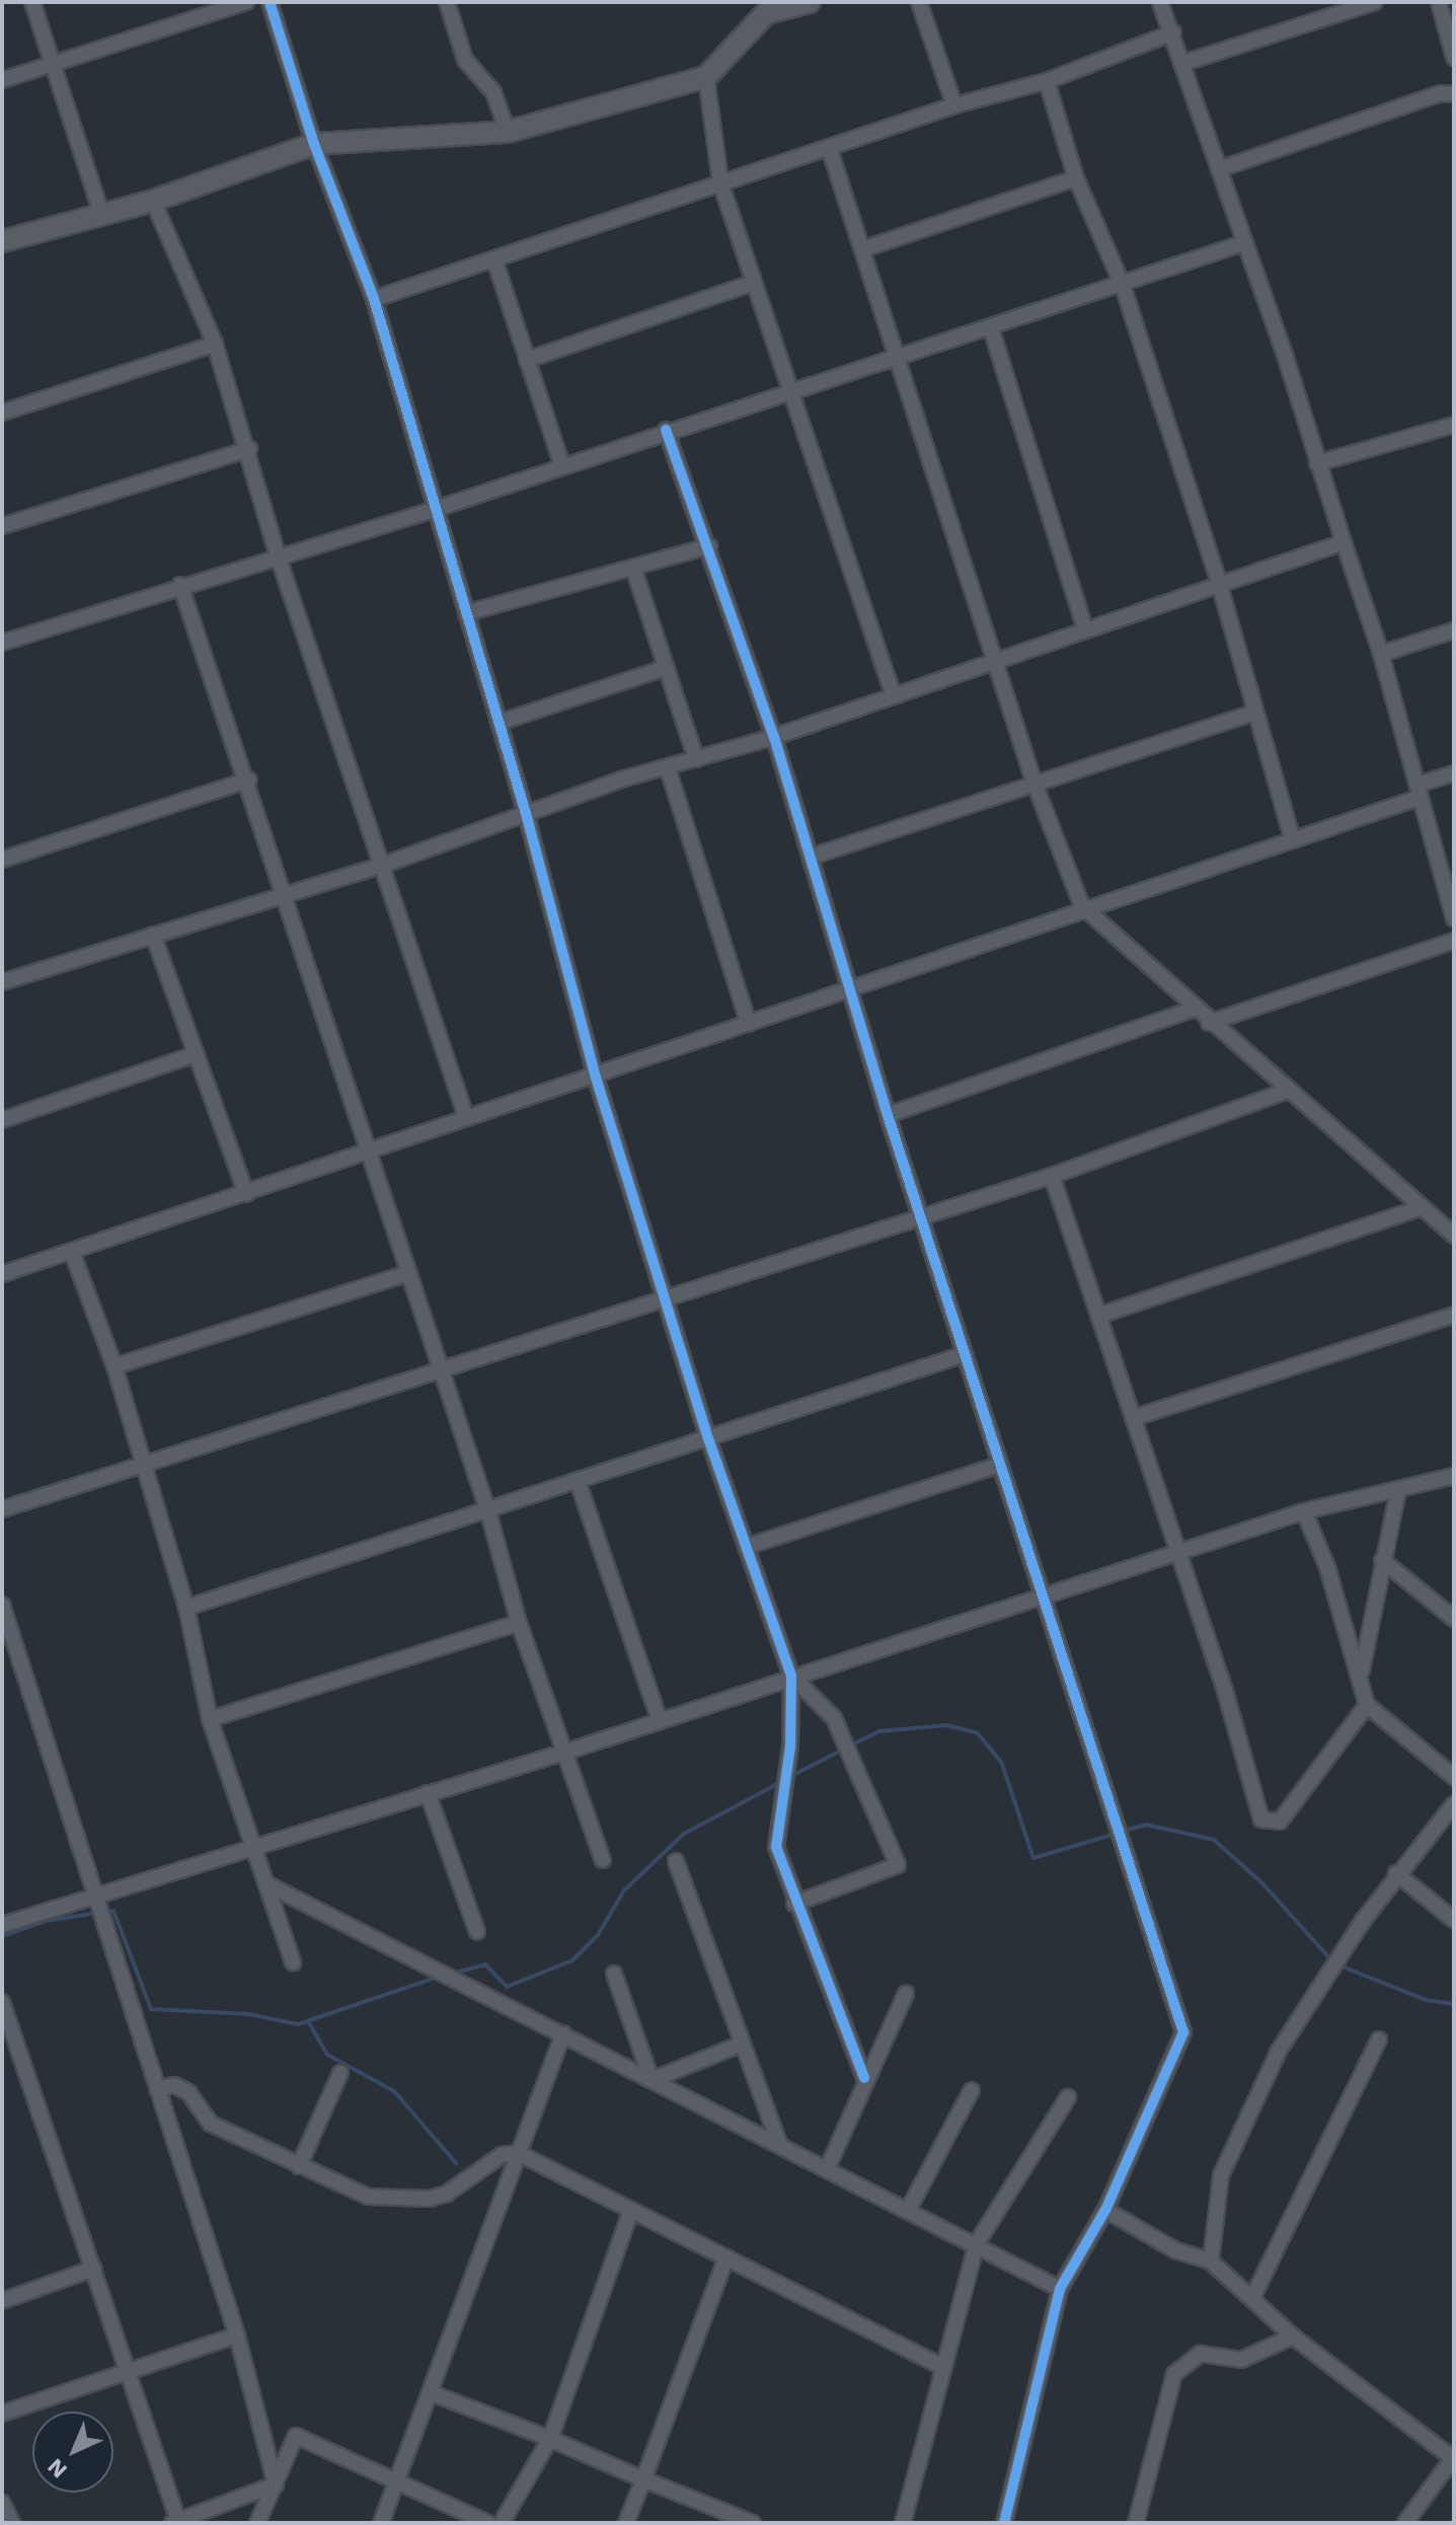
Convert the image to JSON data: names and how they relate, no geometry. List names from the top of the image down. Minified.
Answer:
{"north":"bottom left"}
